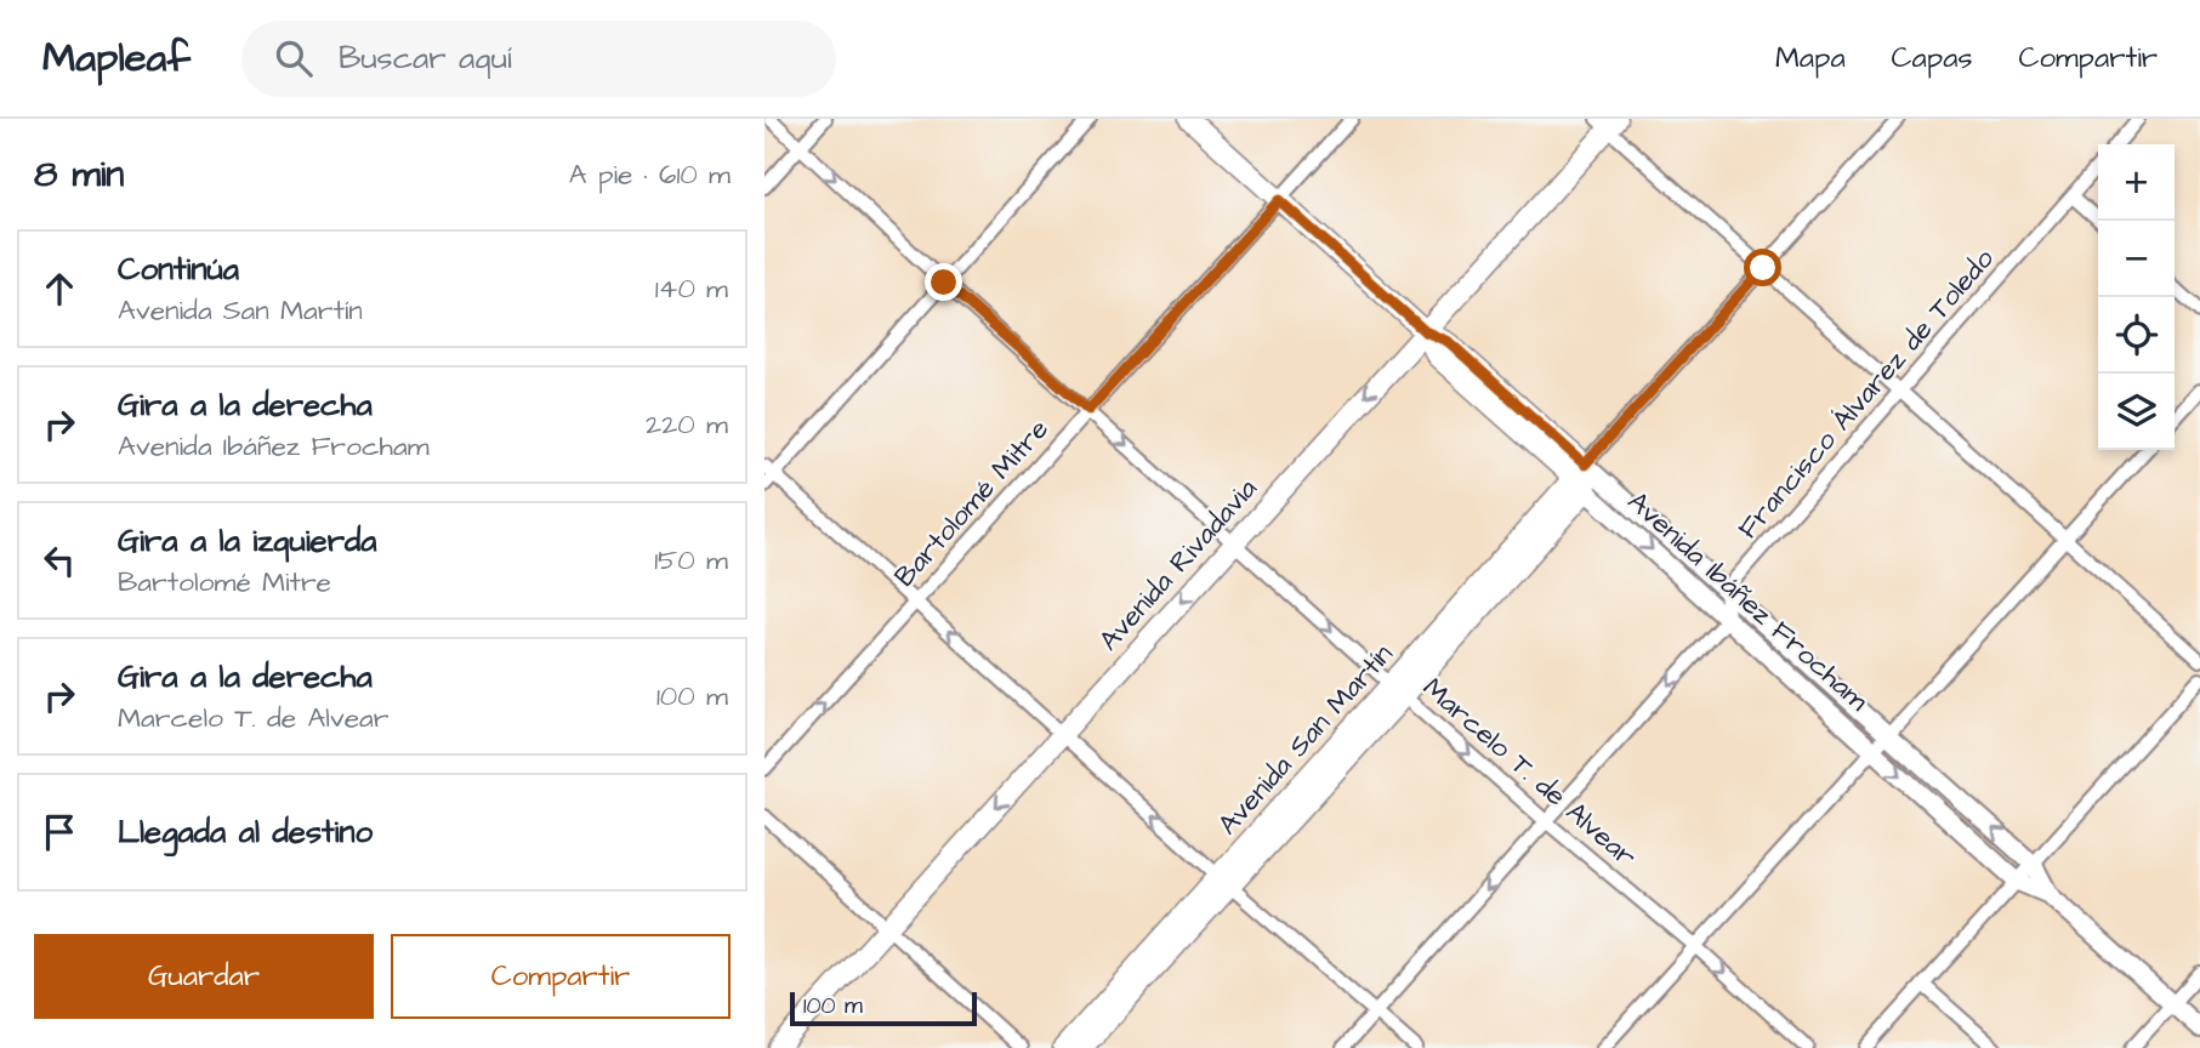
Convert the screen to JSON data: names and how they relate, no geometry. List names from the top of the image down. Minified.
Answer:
{"streets":{"main road":["Avenida Rivadavia","Avenida Ibáñez Frocham","Avenida San Martín"],"street":["Francisco Álvarez de Toledo","Bartolomé Mitre","Marcelo T. de Alvear"]},"crossings":[["Francisco Álvarez de Toledo","Avenida Ibáñez Frocham"],["Bartolomé Mitre","Avenida Ibáñez Frocham"],["Bartolomé Mitre","Marcelo T. de Alvear"],["Avenida Rivadavia","Avenida Ibáñez Frocham"],["Avenida Rivadavia","Marcelo T. de Alvear"],["Avenida Ibáñez Frocham","Avenida San Martín"],["Avenida San Martín","Marcelo T. de Alvear"]],"one_way":["Avenida Rivadavia","Marcelo T. de Alvear"],"scale_bar":"100 m","page":{"header":"Mapleaf","search":"Buscar aquí","nav":["Mapa","Capas","Compartir"],"heading":["8 min","A pie · 610 m"],"map_buttons":["+","−"],"list":[["Continúa","Avenida San Martín","140 m"],["Gira a la derecha","Avenida Ibáñez Frocham","220 m"],["Gira a la izquierda","Bartolomé Mitre","150 m"],["Gira a la derecha","Marcelo T. de Alvear","100 m"],"Llegada al destino"],"buttons":["Guardar","Compartir"],"scale":"100 m"}}
